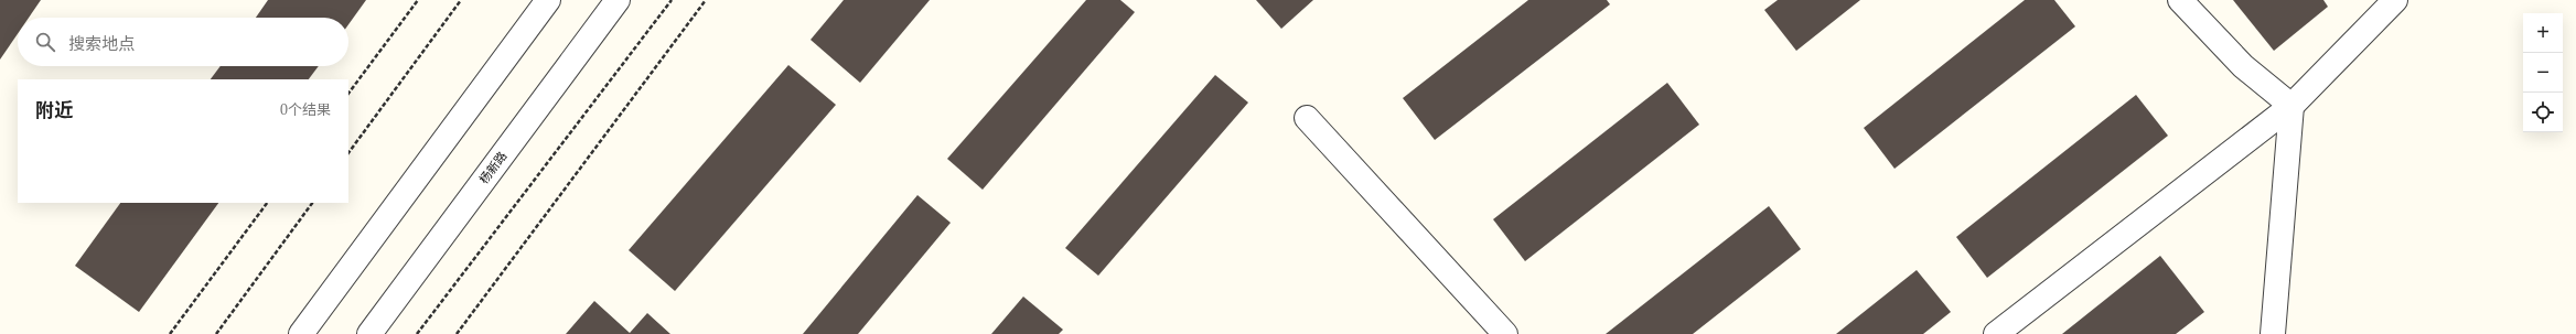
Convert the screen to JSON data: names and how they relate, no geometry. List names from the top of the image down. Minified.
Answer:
{"streets":{"street":["杨新路"]},"page":{"map_buttons":["+","−"],"search":"搜索地点","heading":["附近","0个结果"]}}
